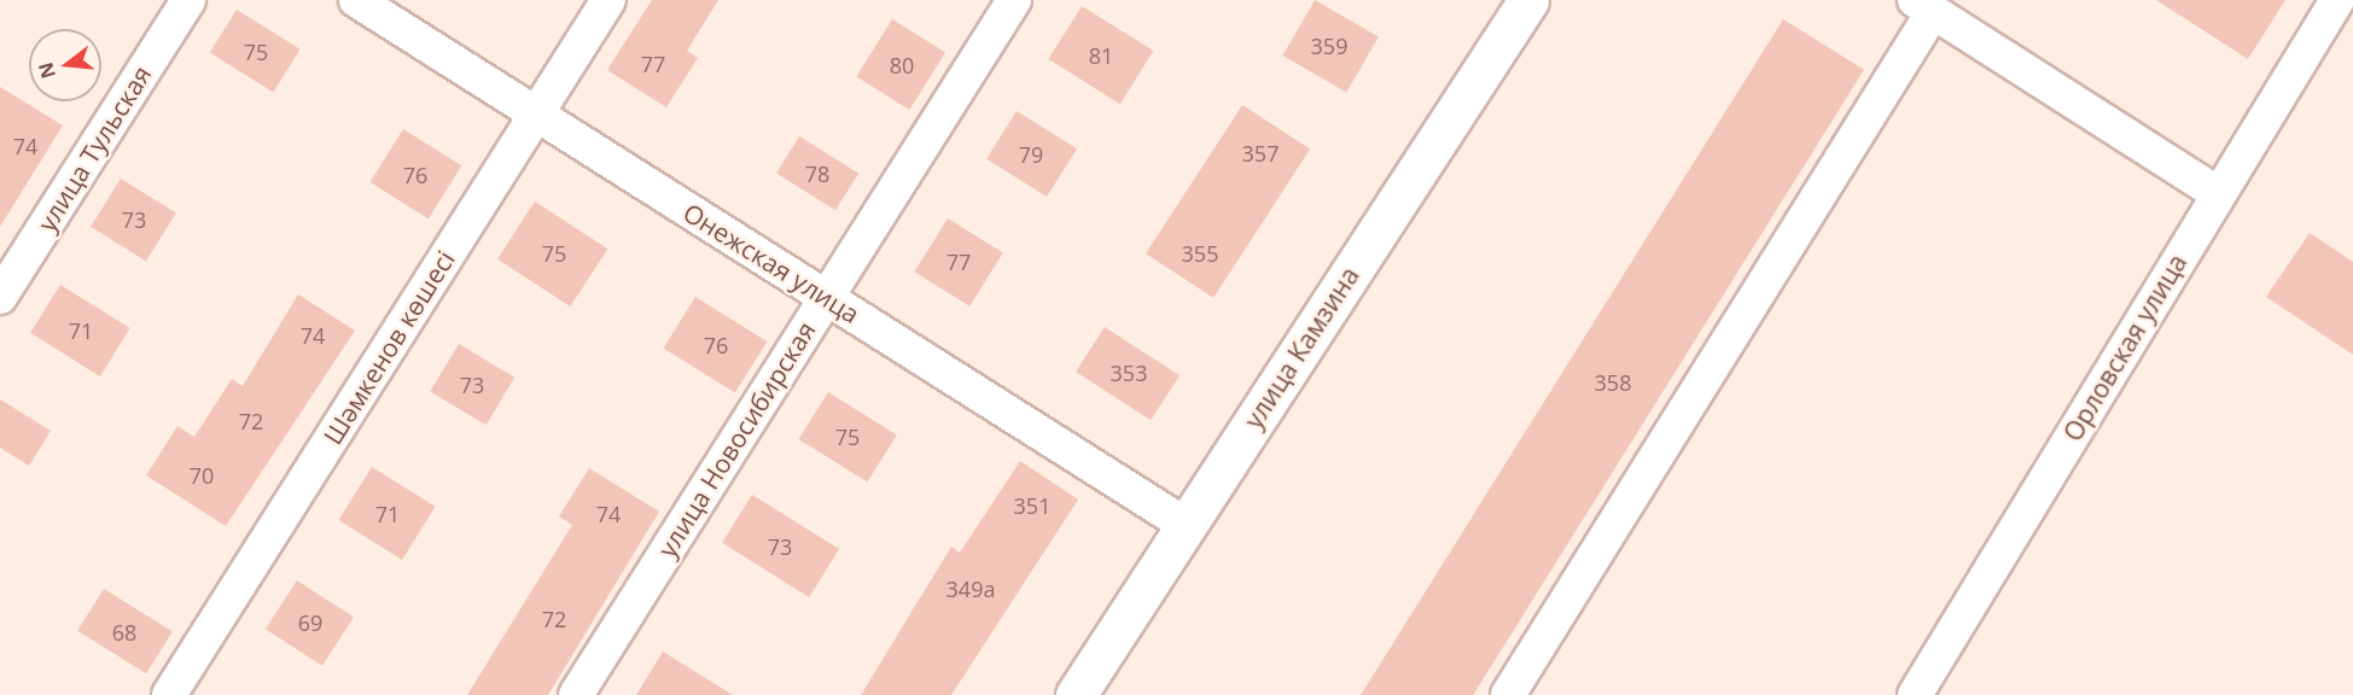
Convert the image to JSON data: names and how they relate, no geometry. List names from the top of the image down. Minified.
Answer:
{"streets":{"main road":["улица Камзина"],"street":["улица Тульская","Онежская улица","Шәмкенов көшесі","Орловская улица","улица Новосибирская"]},"crossings":[["Онежская улица","Шәмкенов көшесі"],["Онежская улица","улица Камзина"],["Онежская улица","улица Новосибирская"]],"house_numbers":["359","75","81","77","80","74","357","79","78","76","73","75","355","77","71","74","76","353","358","73","72","75","70","351","71","74","73","349а","72","69","68"],"north":"left"}
